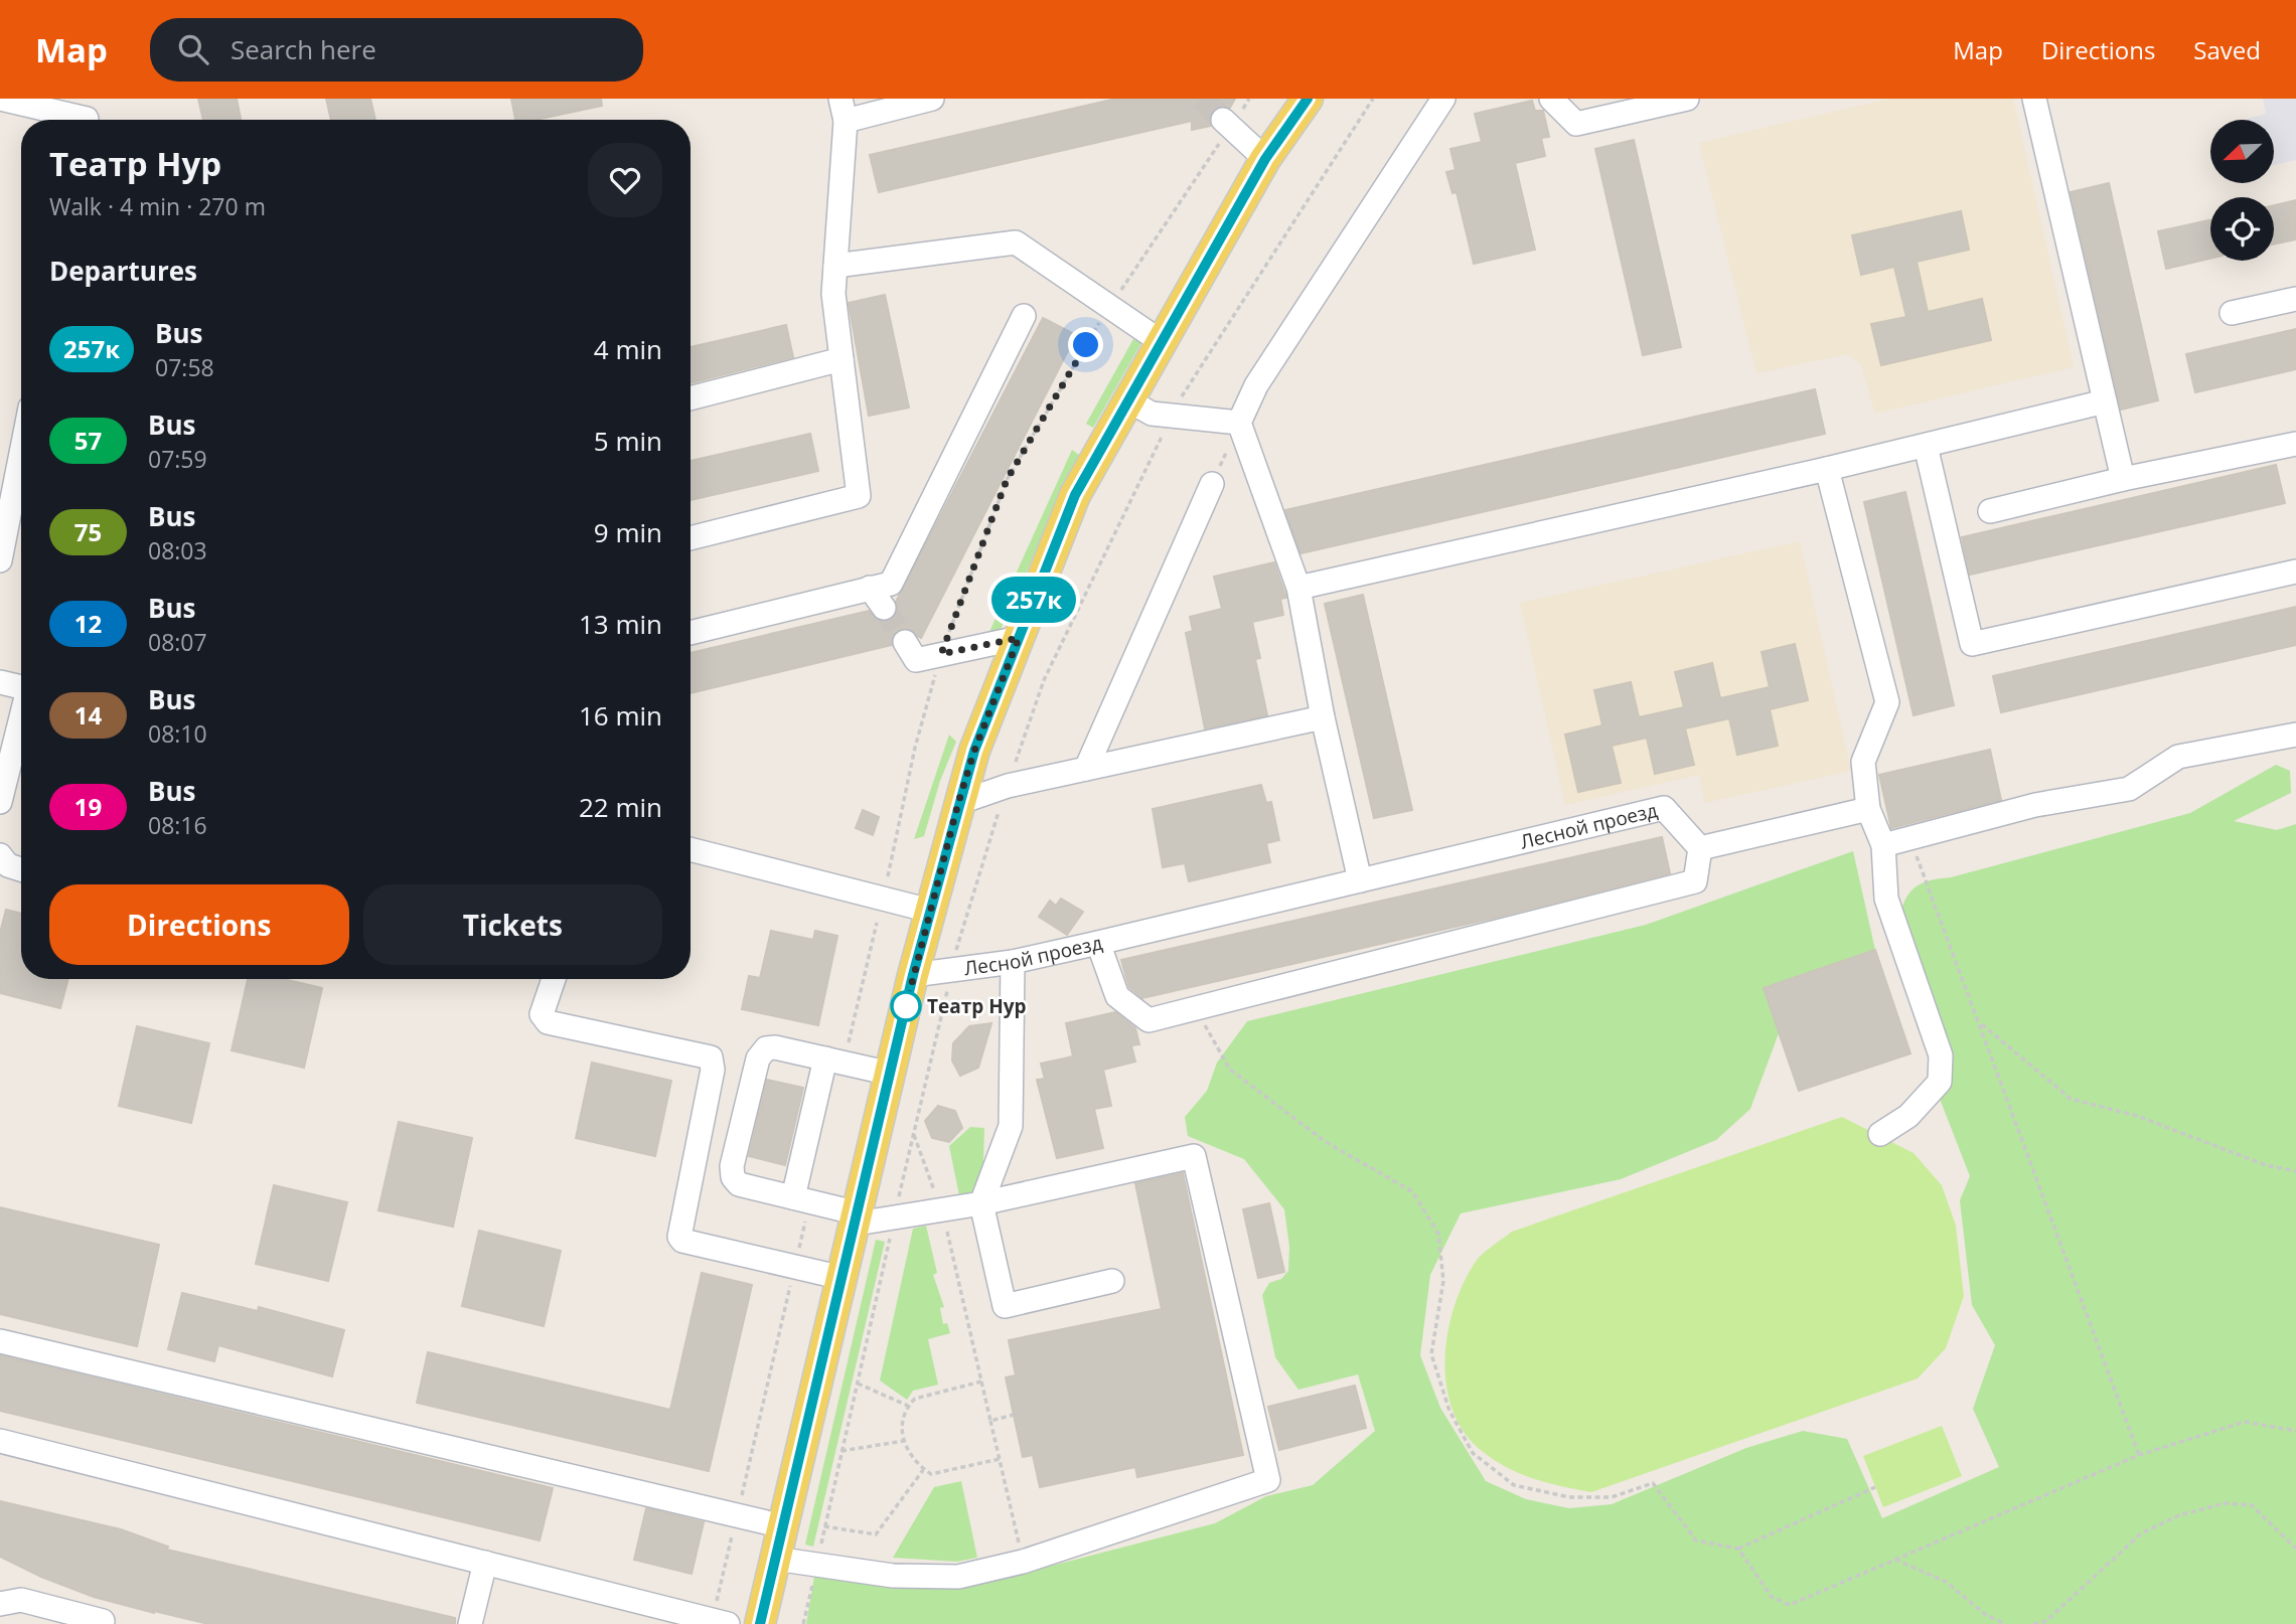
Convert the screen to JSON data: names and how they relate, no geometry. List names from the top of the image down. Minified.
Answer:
{"streets":{"street":["Лесной проезд"]},"places":["Театр Нур"],"lines":["bus line 257к"],"north":"bottom left","page":{"header":"Map","search":"Search here","nav":["Map","Directions","Saved"],"on_map":"257к","heading":[["Театр Нур","Walk · 4 min · 270 m"],"Departures"],"list":[{"mark":"257к","name":"Bus","note":"07:58","value":"4 min"},{"mark":"57","name":"Bus","note":"07:59","value":"5 min"},{"mark":"75","name":"Bus","note":"08:03","value":"9 min"},{"mark":"12","name":"Bus","note":"08:07","value":"13 min"},{"mark":"14","name":"Bus","note":"08:10","value":"16 min"},{"mark":"19","name":"Bus","note":"08:16","value":"22 min"}],"buttons":["Directions","Tickets"]}}
